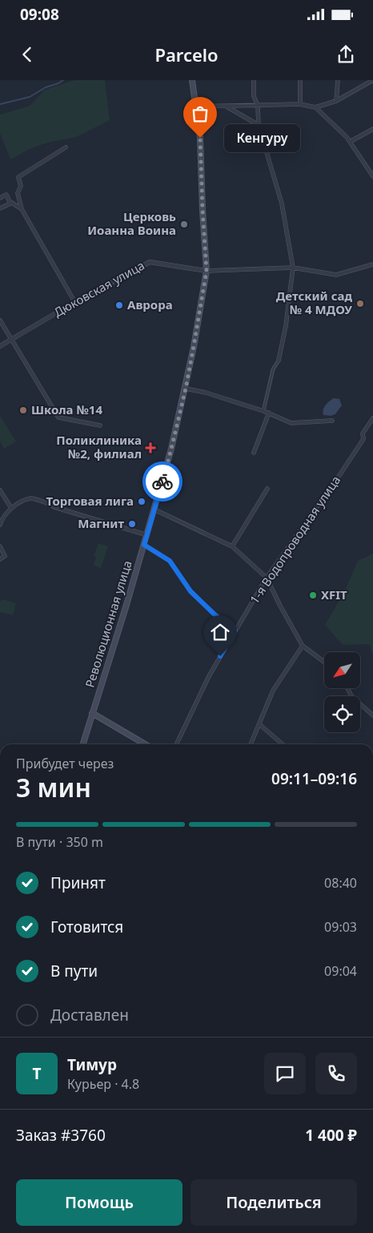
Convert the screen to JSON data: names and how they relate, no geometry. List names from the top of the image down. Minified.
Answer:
{"streets":{"main road":["Революционная улица"],"street":["Дюковская улица","1-я Водопроводная улица"]},"crossings":[["Дюковская улица","Революционная улица"]],"places":{"other":["Кенгуру","Церковь Иоанна Воина","Детский сад № 4 МДОУ","Аврора","Школа №14","Торговая лига","Магнит","XFIT"],"health":["Поликлиника №2, филиал"]},"north":"bottom left","page":{"status":"09:08","header":"Parcelo","bubble":"Кенгуру","heading":["3 мин","Прибудет через","09:11–09:16"],"panel":["Тимур","Курьер · 4.8","Заказ #3760","1 400 ₽"],"bar":"В пути · 350 m","list":[["Принят","08:40"],["Готовится","09:03"],["В пути","09:04"],"Доставлен"],"round":"Т","buttons":["Помощь","Поделиться"]}}
